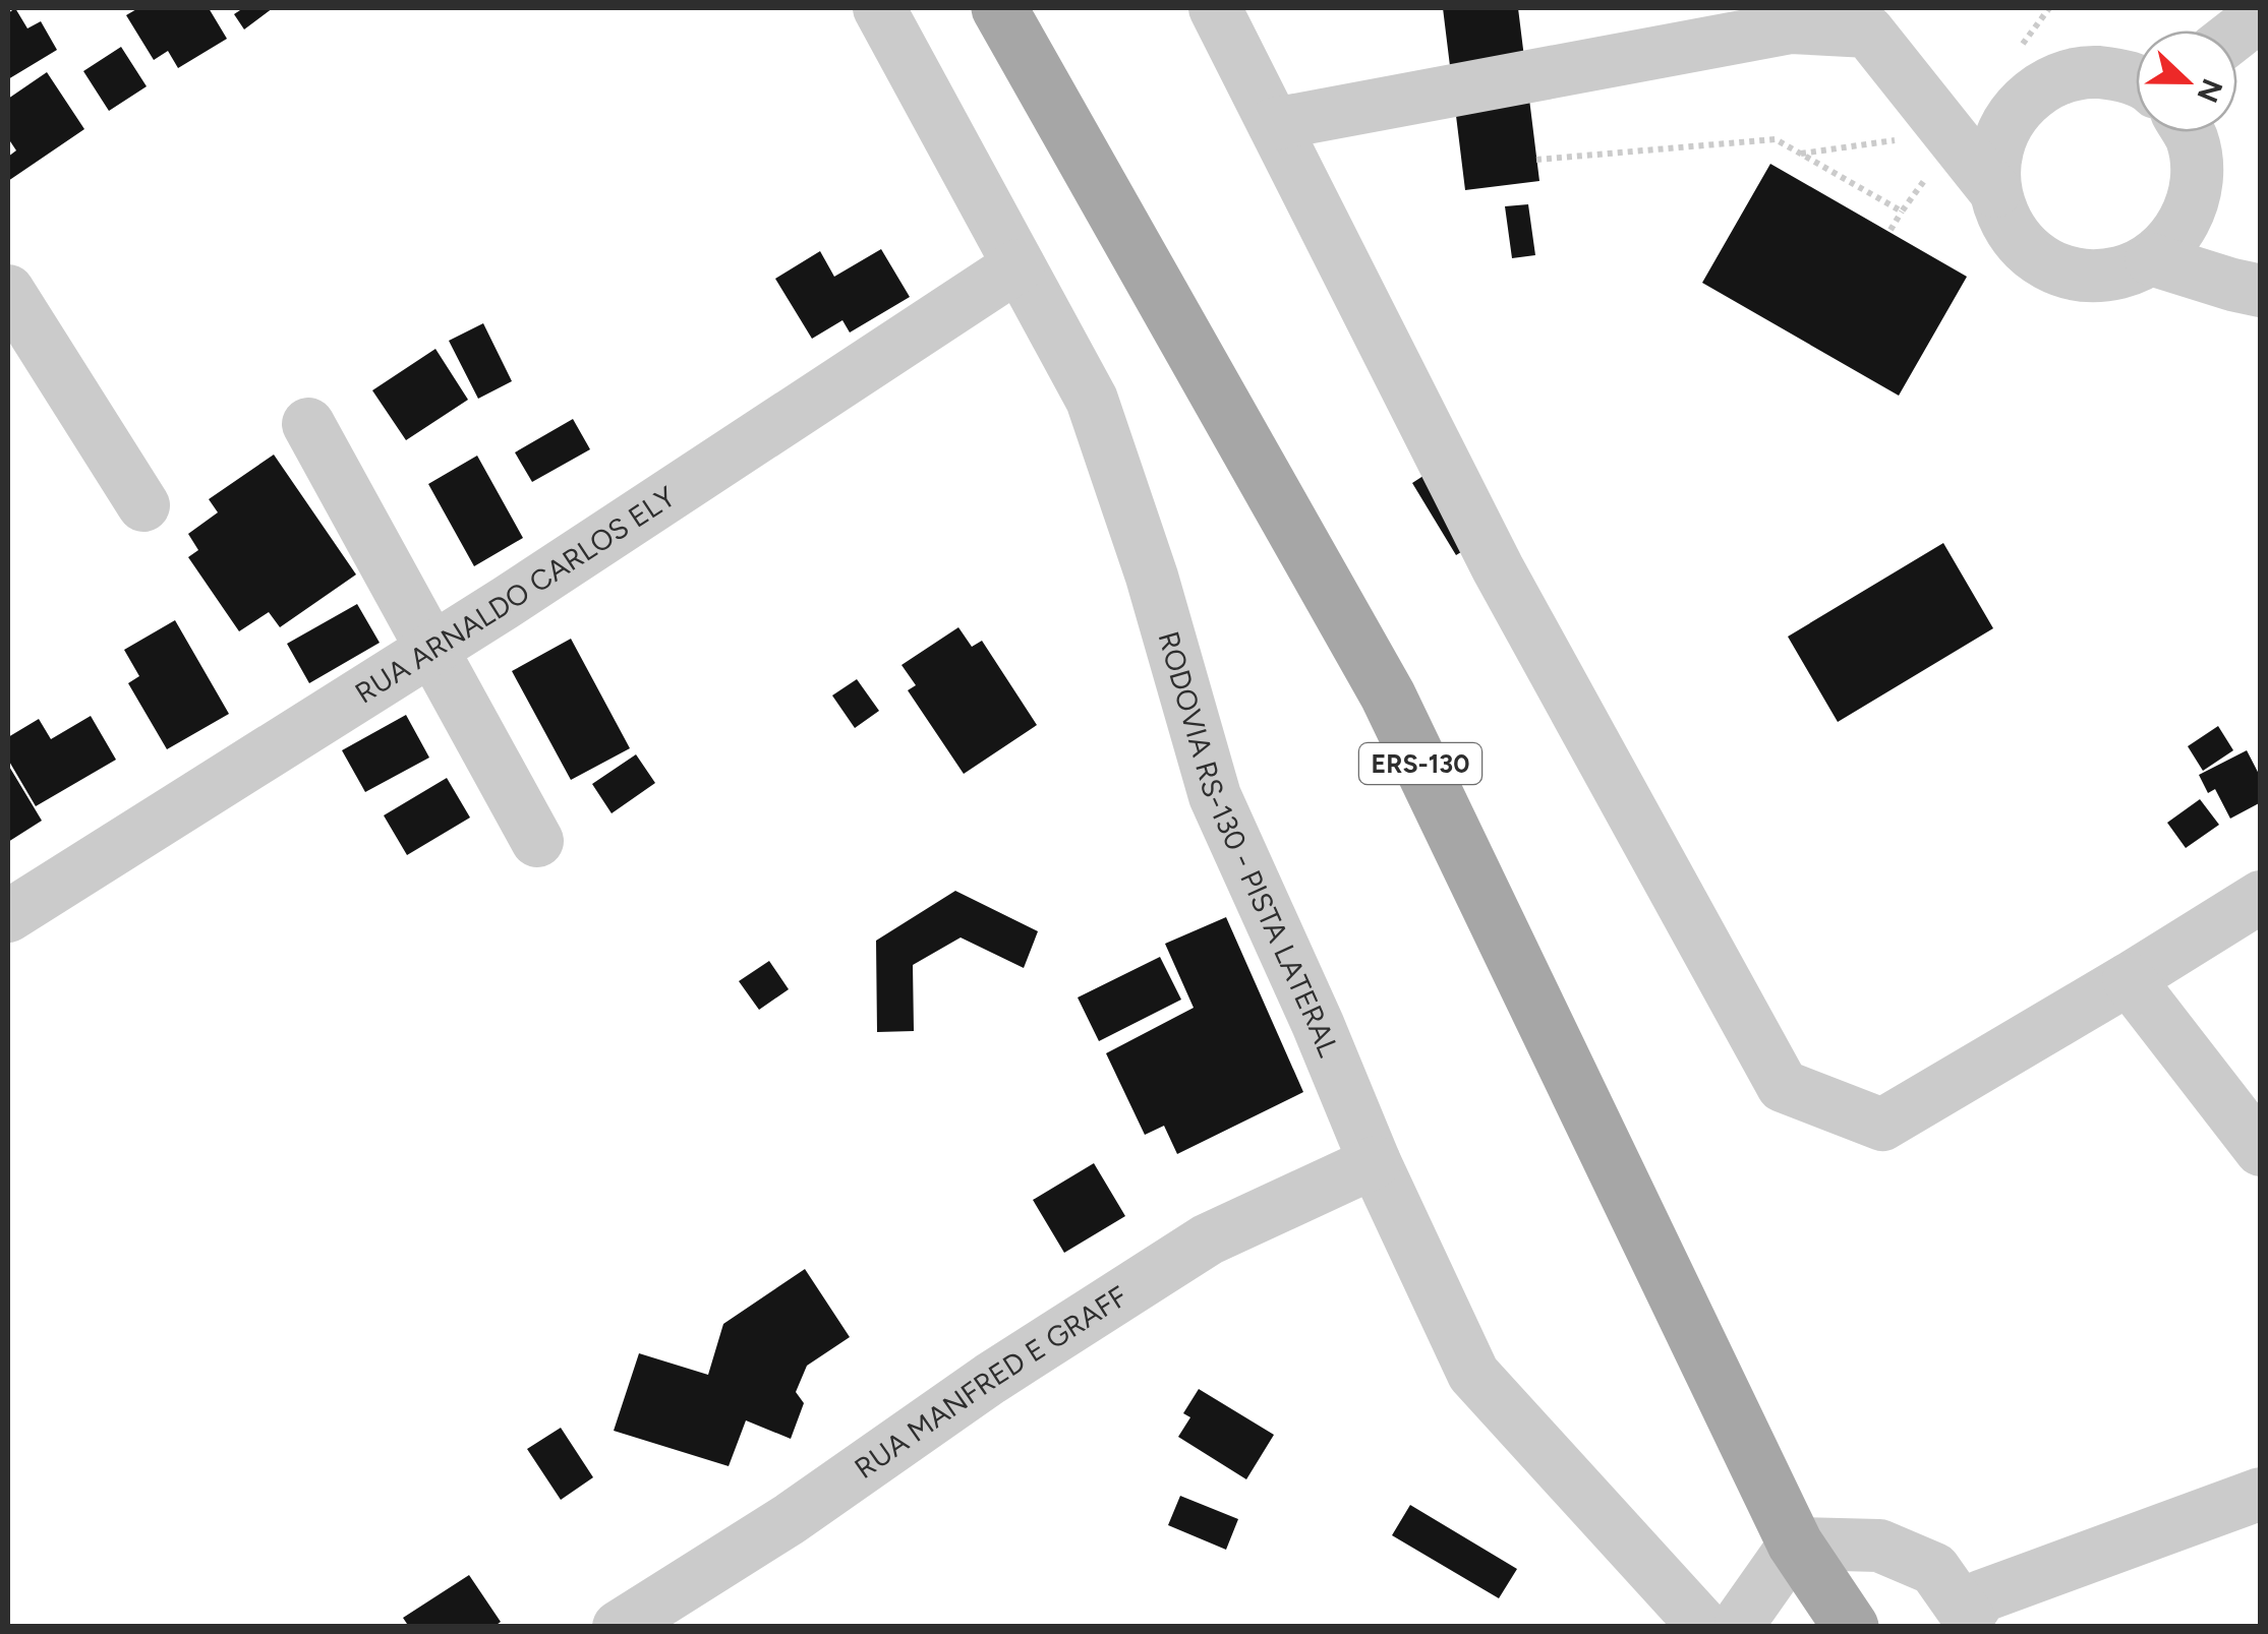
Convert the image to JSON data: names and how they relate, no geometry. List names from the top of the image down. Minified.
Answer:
{"streets":{"main road":["ERS-130"],"street":["RUA ARNALDO CARLOS ELY","RODOVIA RS-130 - PISTA LATERAL","RUA MANFRED E GRAFF"]},"crossings":[["RUA ARNALDO CARLOS ELY","RODOVIA RS-130 - PISTA LATERAL"],["RODOVIA RS-130 - PISTA LATERAL","RUA MANFRED E GRAFF"]],"north":"right"}
